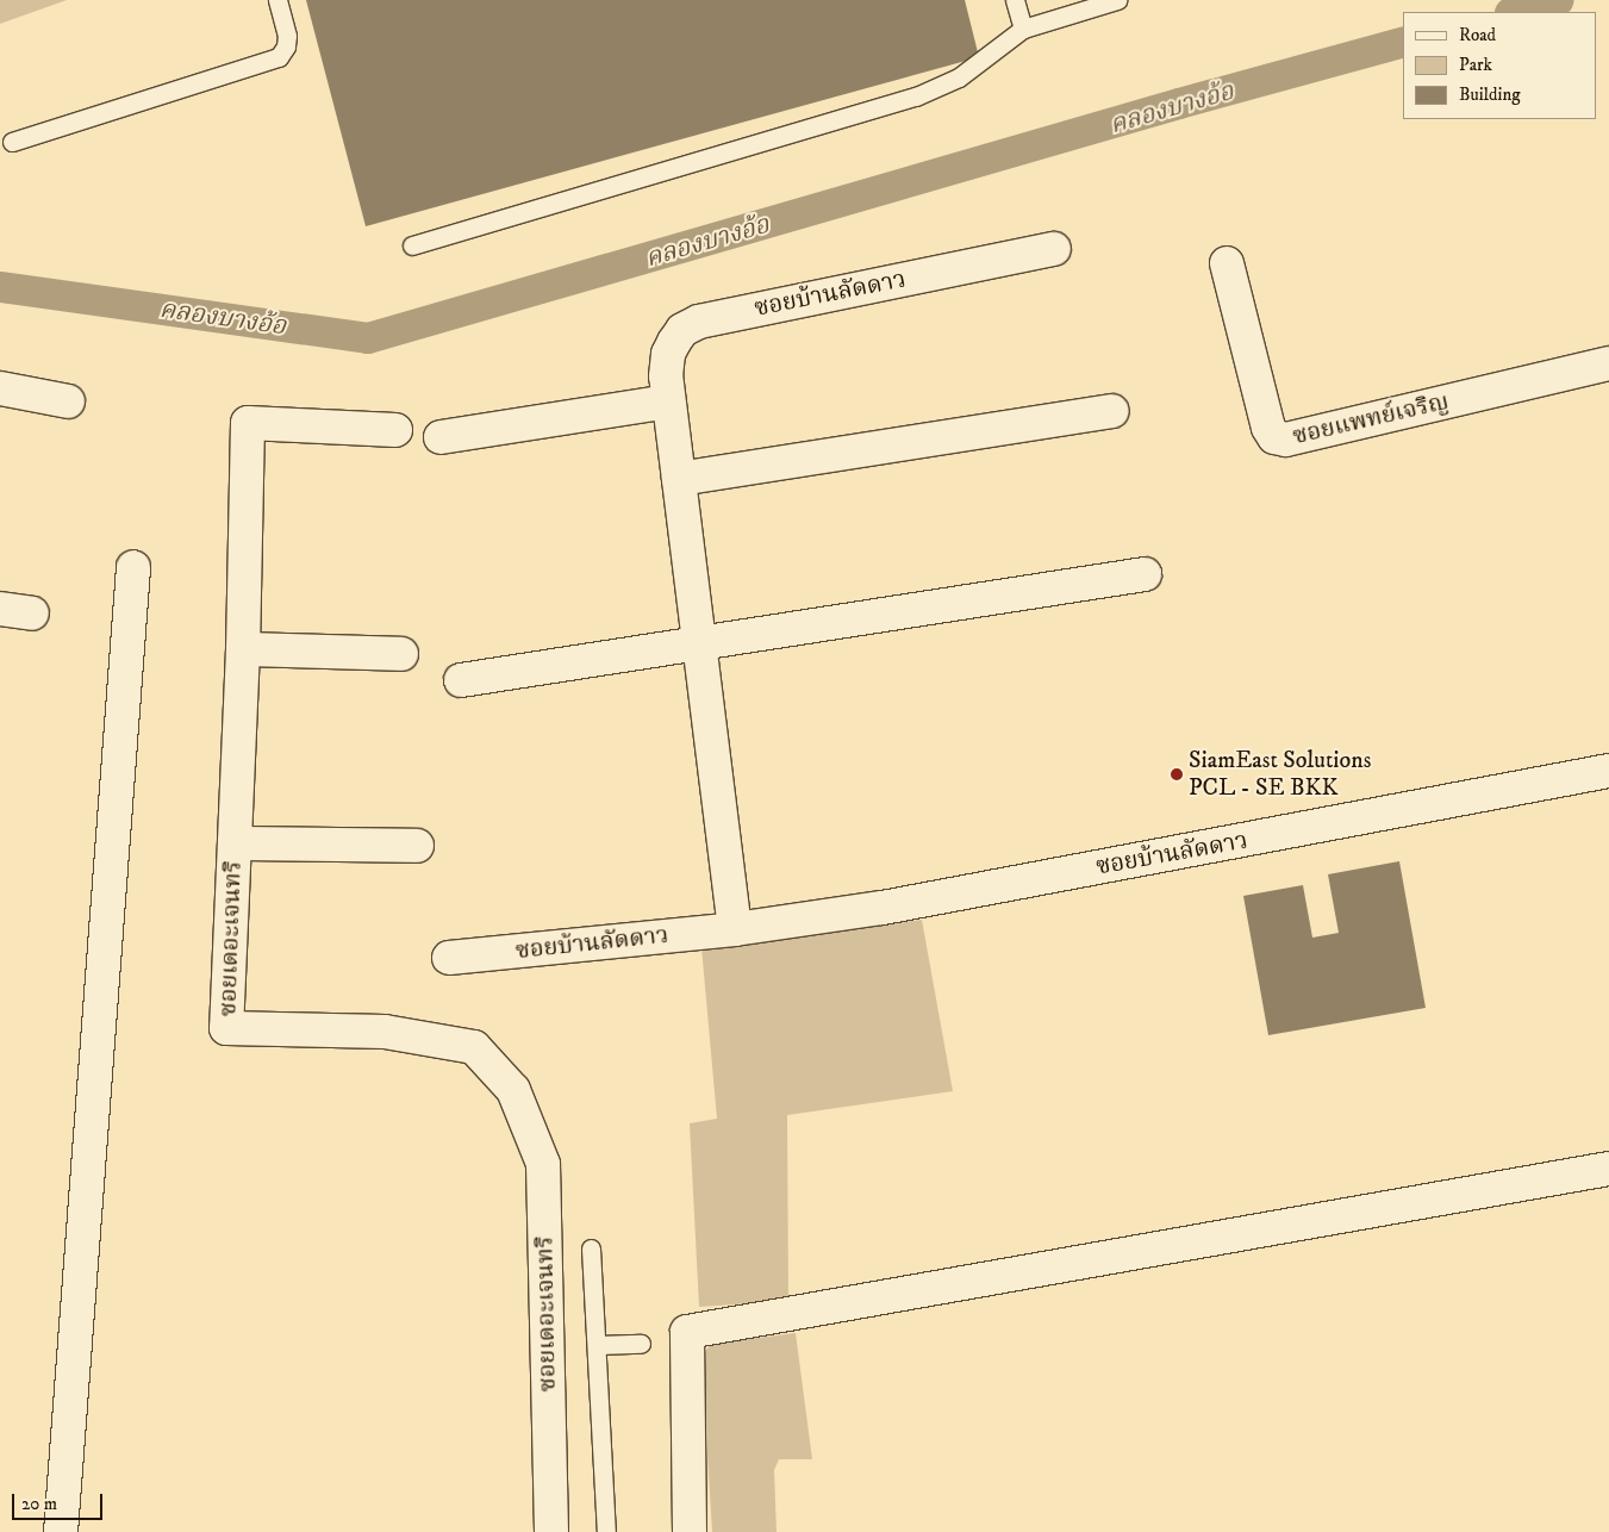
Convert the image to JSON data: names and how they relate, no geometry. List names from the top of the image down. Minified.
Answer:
{"streets":{"street":["ซอยบ้านลัดดาว","ซอยแพทย์เจริญ","ซอยเดอะเจนทริ"]},"water":["คลองบางอ้อ"],"places":["SiamEast Solutions PCL - SE BKK"],"legend":["Road","Park","Building"],"scale_bar":"20 m"}
